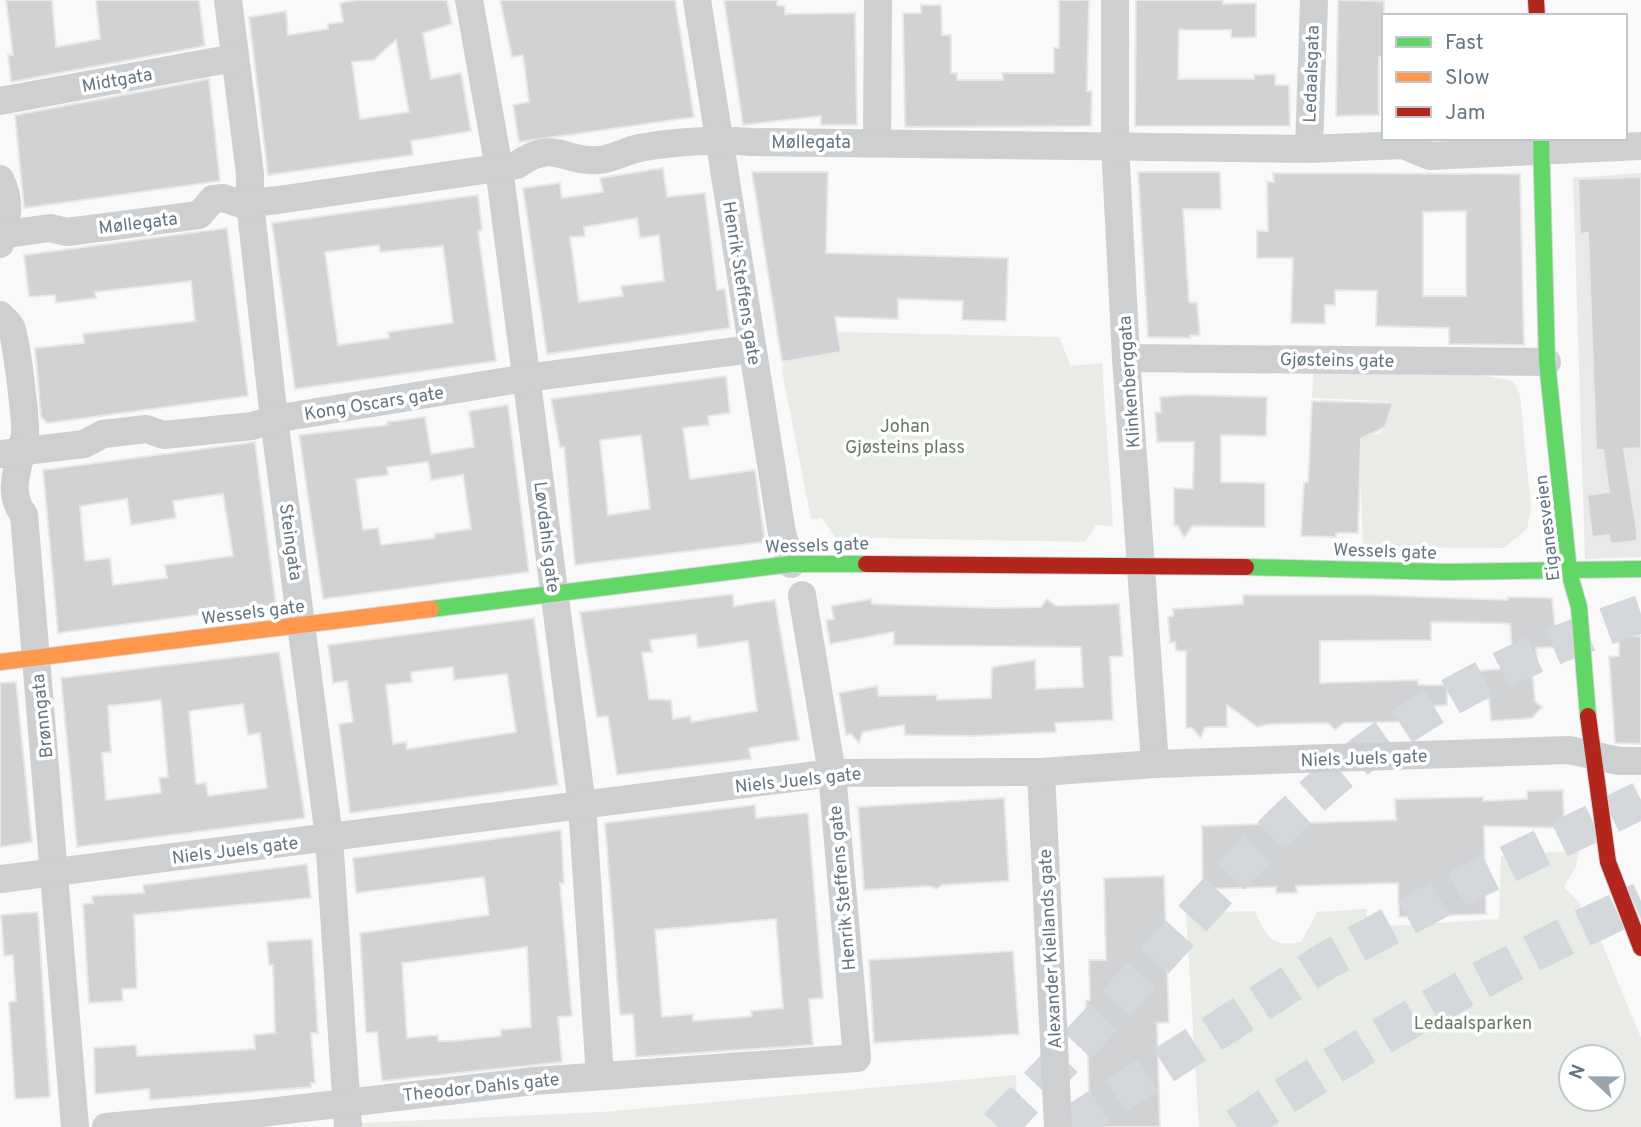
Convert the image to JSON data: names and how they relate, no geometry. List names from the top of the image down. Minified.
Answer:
{"streets":{"main road":["Eiganesveien","Wessels gate"],"street":["Ledaalsgata","Midtgata","Møllegata","Henrik Steffens gate","Gjøsteins gate","Klinkenberggata","Kong Oscars gate","Løvdahls gate","Steingata","Brønngata","Niels Juels gate","Alexander Kiellands gate","Theodor Dahls gate"]},"crossings":[["Ledaalsgata","Møllegata"],["Midtgata","Steingata"],["Møllegata","Henrik Steffens gate"],["Møllegata","Klinkenberggata"],["Møllegata","Eiganesveien"],["Møllegata","Løvdahls gate"],["Møllegata","Steingata"],["Henrik Steffens gate","Kong Oscars gate"],["Henrik Steffens gate","Wessels gate"],["Henrik Steffens gate","Niels Juels gate"],["Henrik Steffens gate","Theodor Dahls gate"],["Gjøsteins gate","Klinkenberggata"],["Gjøsteins gate","Eiganesveien"],["Klinkenberggata","Wessels gate"],["Klinkenberggata","Niels Juels gate"],["Kong Oscars gate","Løvdahls gate"],["Kong Oscars gate","Steingata"],["Kong Oscars gate","Brønngata"],["Eiganesveien","Wessels gate"],["Eiganesveien","Niels Juels gate"],["Løvdahls gate","Wessels gate"],["Løvdahls gate","Niels Juels gate"],["Løvdahls gate","Theodor Dahls gate"],["Steingata","Wessels gate"],["Steingata","Niels Juels gate"],["Steingata","Theodor Dahls gate"],["Wessels gate","Brønngata"],["Brønngata","Niels Juels gate"],["Niels Juels gate","Alexander Kiellands gate"]],"parks":["Johan Gjøsteins plass","Ledaalsparken"],"legend":["Fast","Slow","Jam"],"north":"left"}
